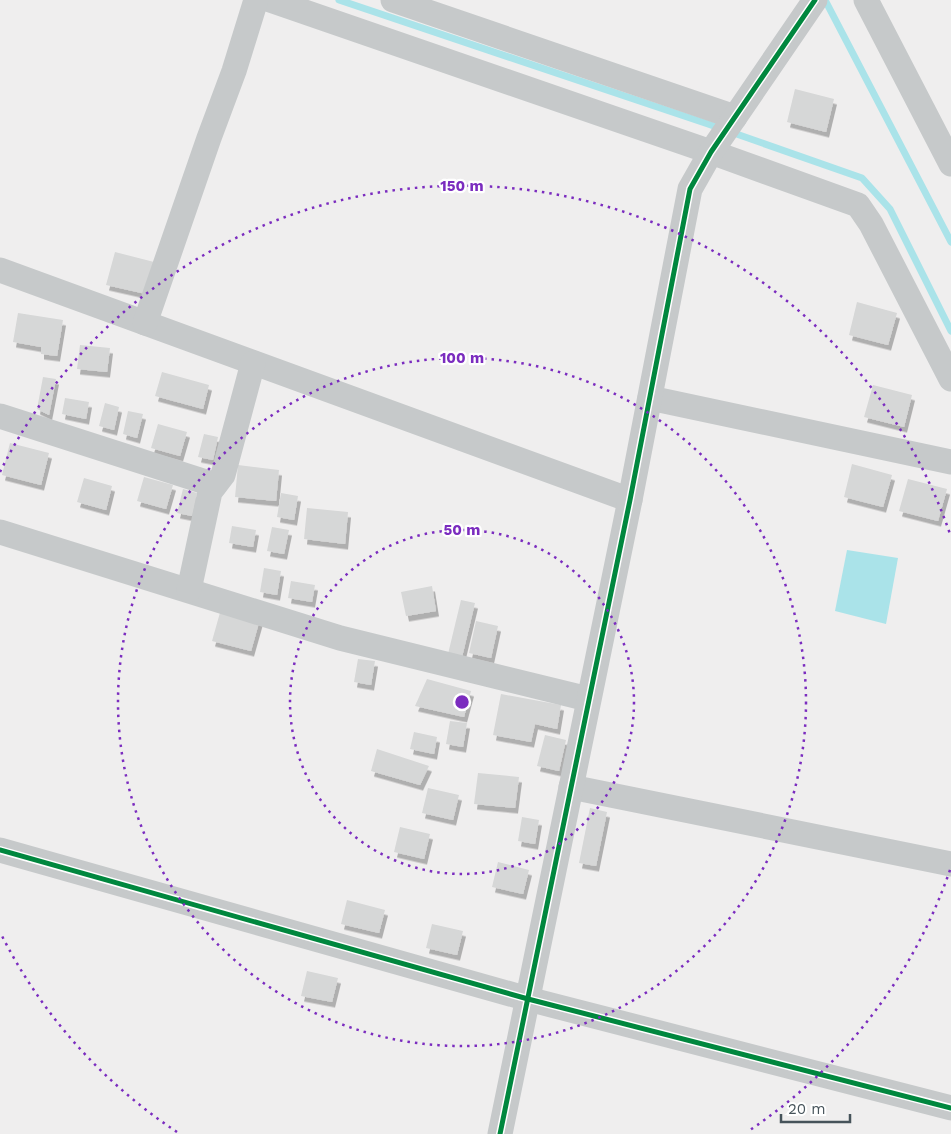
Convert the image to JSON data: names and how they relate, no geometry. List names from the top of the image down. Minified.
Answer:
{"scale_bar":"20 m","rings":["150 m","100 m","50 m"]}
